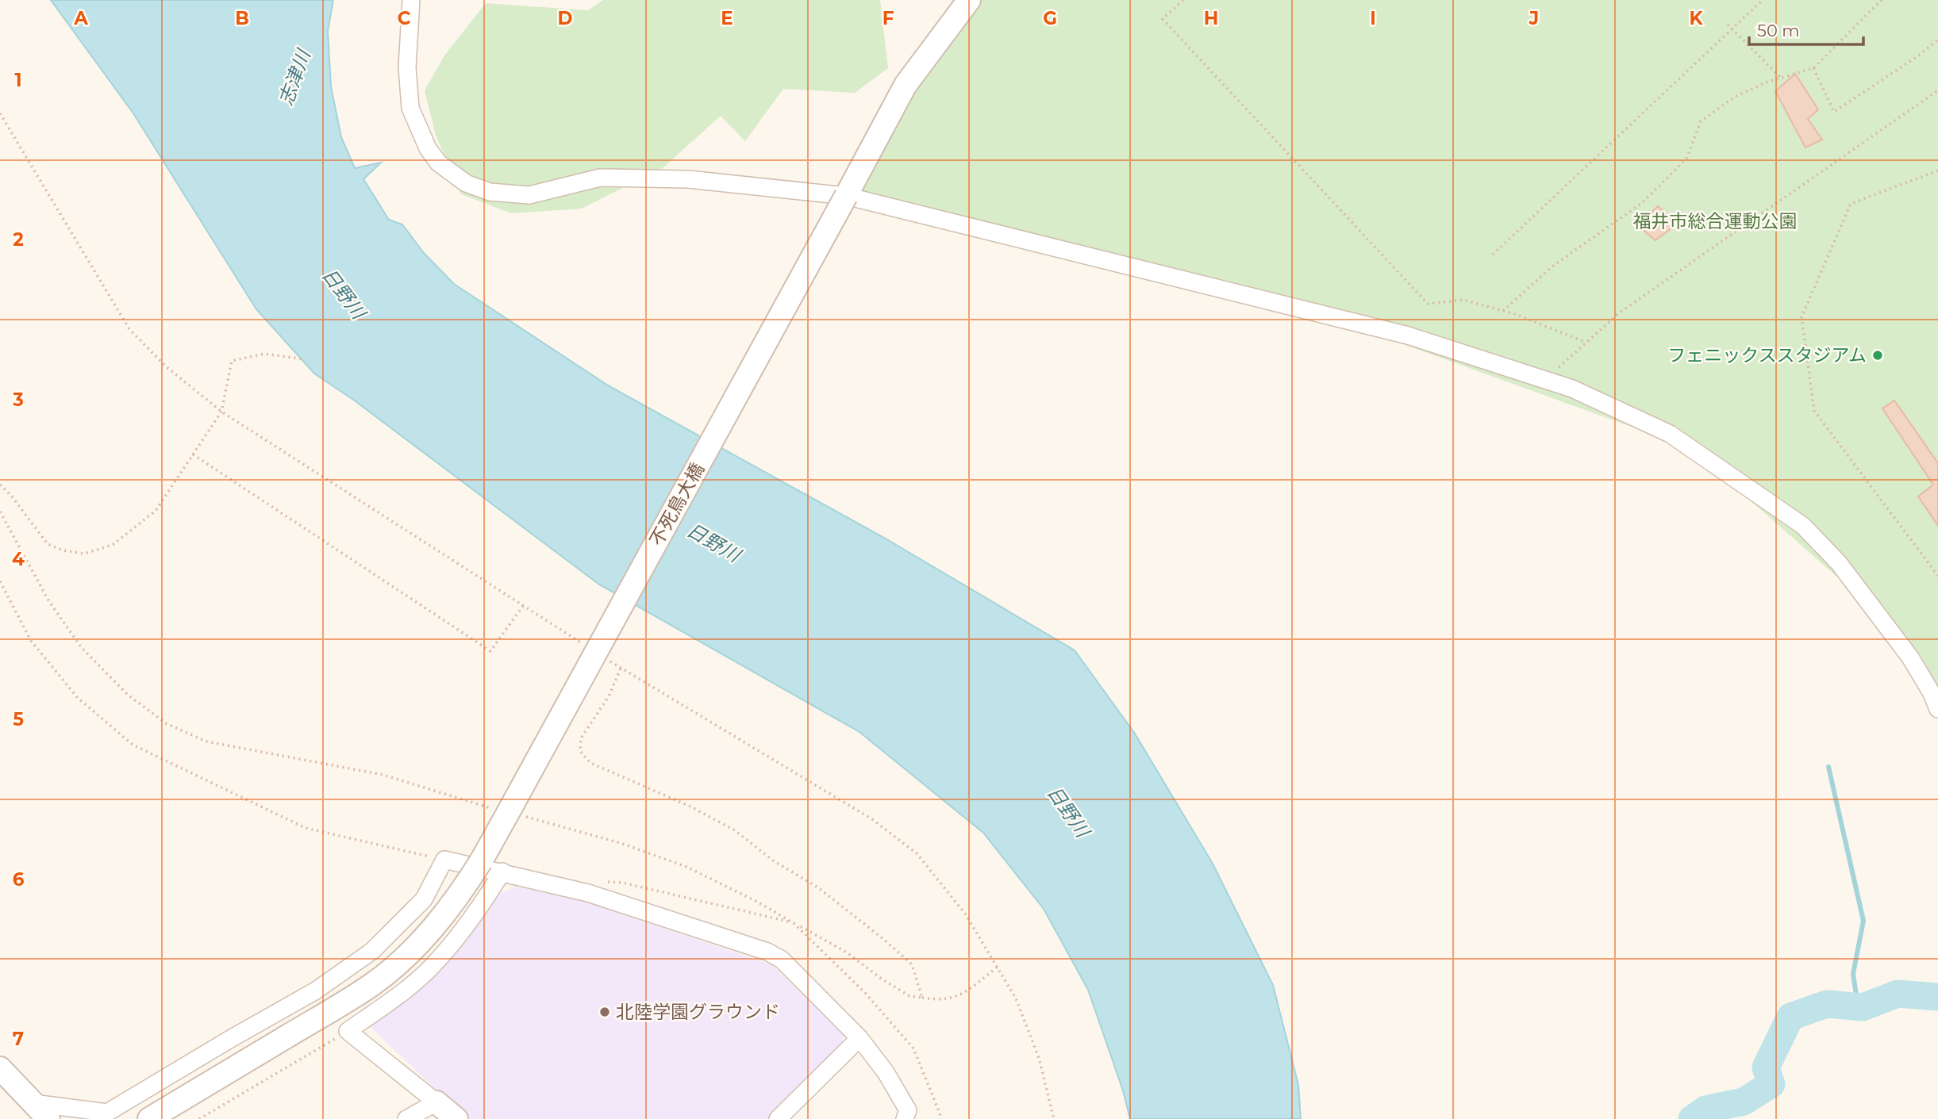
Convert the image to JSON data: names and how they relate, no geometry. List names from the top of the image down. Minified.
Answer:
{"streets":{"street":["不死鳥大橋"]},"water":["志津川","日野川"],"parks":["福井市総合運動公園"],"places":["フェニックススタジアム","北陸学園グラウンド"],"scale_bar":"50 m","grid":{"columns":["A","B","C","D","E","F","G","H","I","J","K"],"rows":["1","2","3","4","5","6","7"]}}
